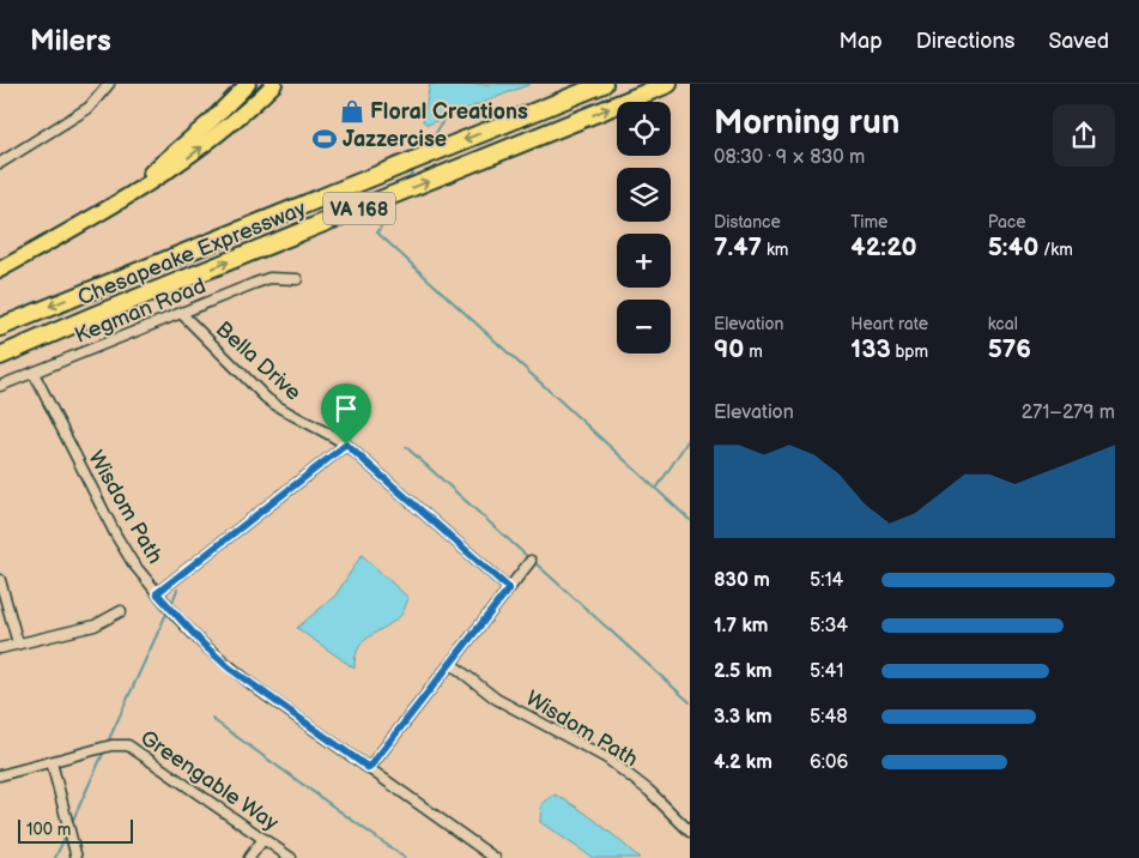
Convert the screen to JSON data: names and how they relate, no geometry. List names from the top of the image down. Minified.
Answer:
{"streets":{"highway":["VA 168","Chesapeake Expressway"],"street":["Kegman Road","Bella Drive","Wisdom Path","Greengable Way"]},"crossings":[["Kegman Road","Bella Drive"],["Kegman Road","Wisdom Path"]],"places":{"shop":["Floral Creations"],"sports":["Jazzercise"]},"scale_bar":"100 m","page":{"header":"Milers","nav":["Map","Directions","Saved"],"heading":["Morning run","08:30 · 9 × 830 m"],"map_buttons":["+","−"],"stats":[["Distance","7.47 km"],["Time","42:20"],["Pace","5:40 /km"],["Elevation","90 m"],["Heart rate","133 bpm"],["kcal","576"]],"chart":["Elevation","271–279 m"],"list":[{"name":"830 m","note":"5:14"},{"name":"1.7 km","note":"5:34"},{"name":"2.5 km","note":"5:41"},{"name":"3.3 km","note":"5:48"},{"name":"4.2 km","note":"6:06"}],"scale":"100 m"}}
